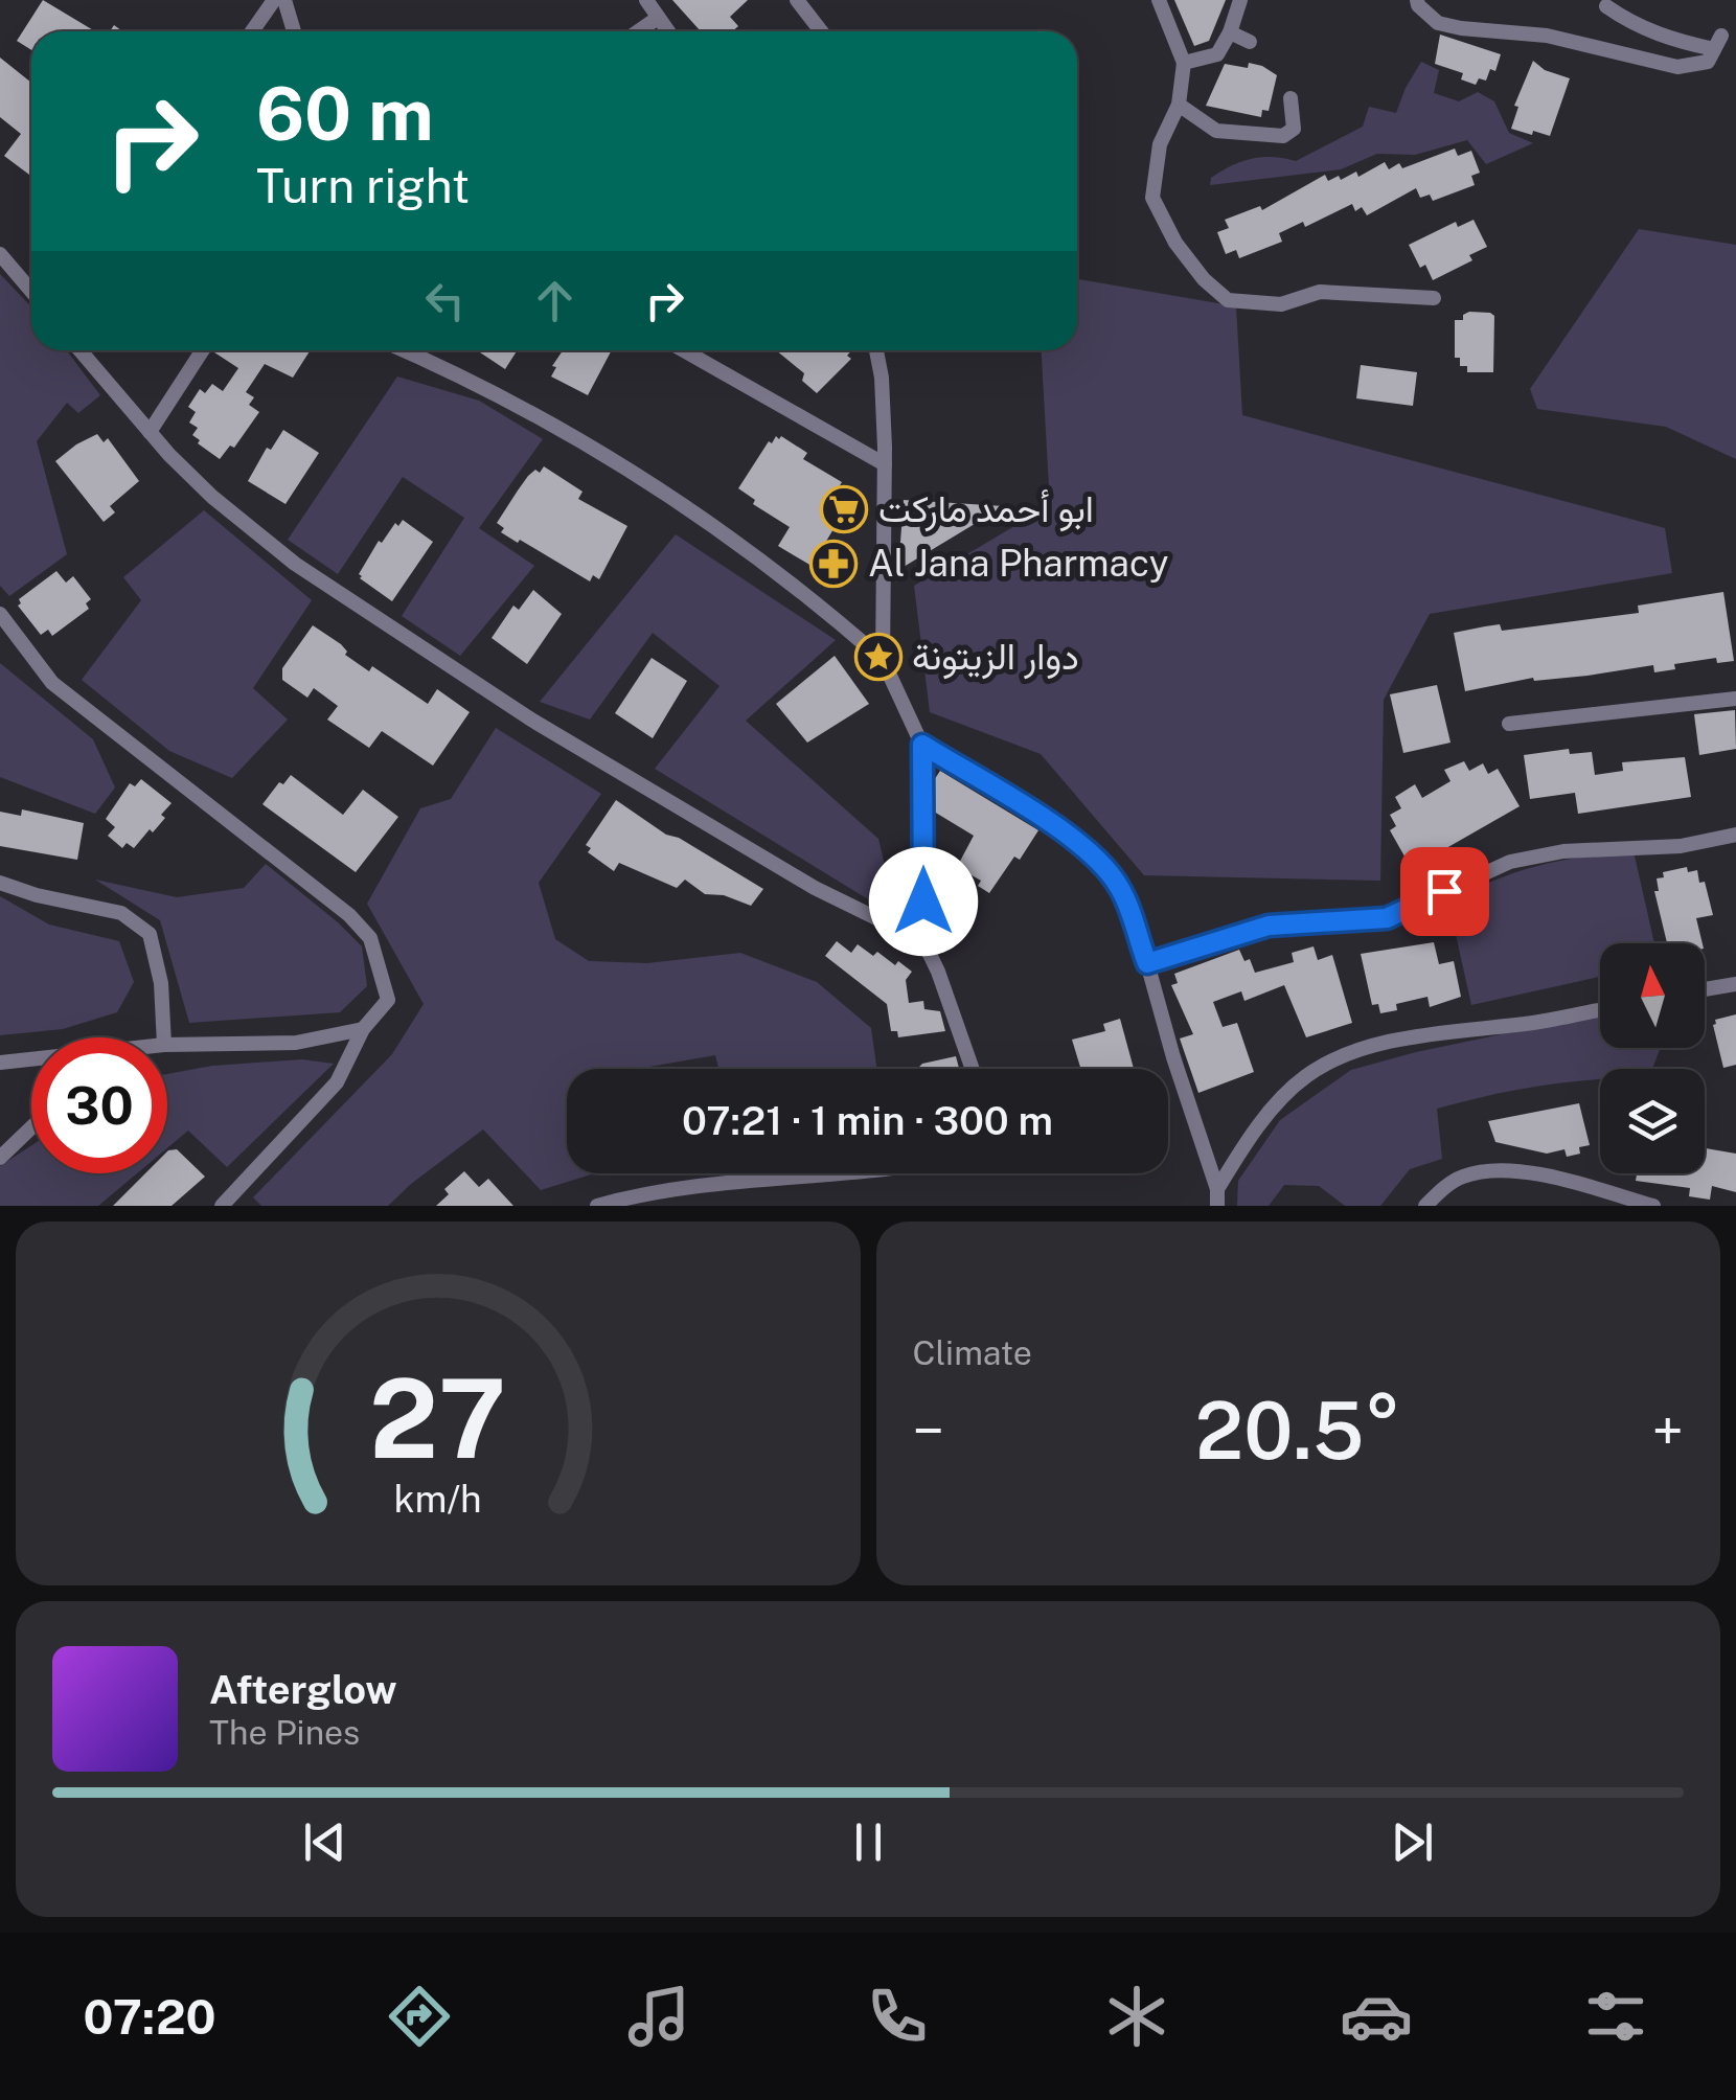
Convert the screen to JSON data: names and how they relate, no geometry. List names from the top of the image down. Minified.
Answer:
{"places":{"supermarket":["ابو أحمد ماركت"],"pharmacy":["Al Jana Pharmacy"],"place":["دوار الزيتونة"]},"north":"top","page":{"turn":["60 m","Turn right"],"limit":"30","trip":"07:21 · 1 min · 300 m","tile":"Climate","heat":["−","20.5°","+"],"song":["Afterglow","The Pines"],"tabs":"07:20","gauge":["27","km/h"]}}
